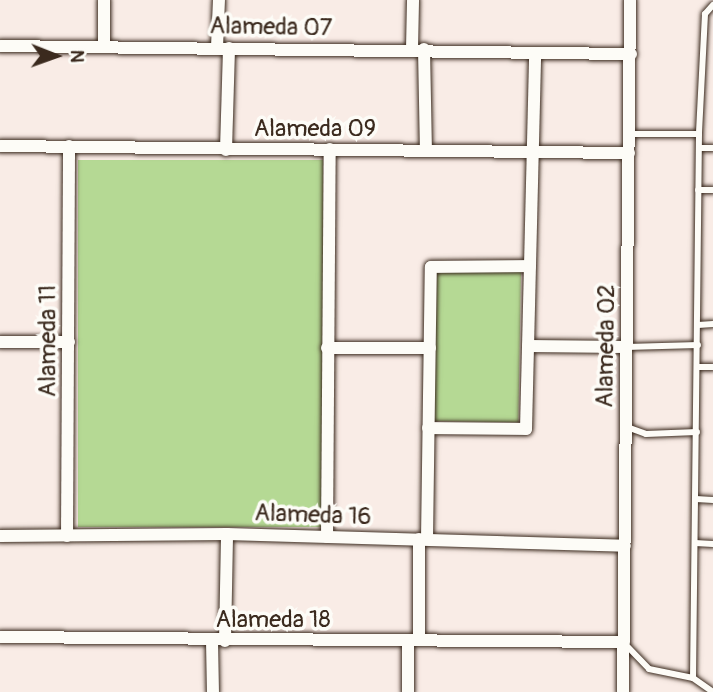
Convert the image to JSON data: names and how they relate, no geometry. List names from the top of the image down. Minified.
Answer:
{"streets":{"street":["Alameda 07","Alameda 09","Alameda 11","Alameda 02","Alameda 16","Alameda 18"]},"crossings":[["Alameda 07","Alameda 02"],["Alameda 09","Alameda 11"],["Alameda 09","Alameda 02"],["Alameda 11","Alameda 16"],["Alameda 02","Alameda 16"],["Alameda 02","Alameda 18"]],"north":"right"}
